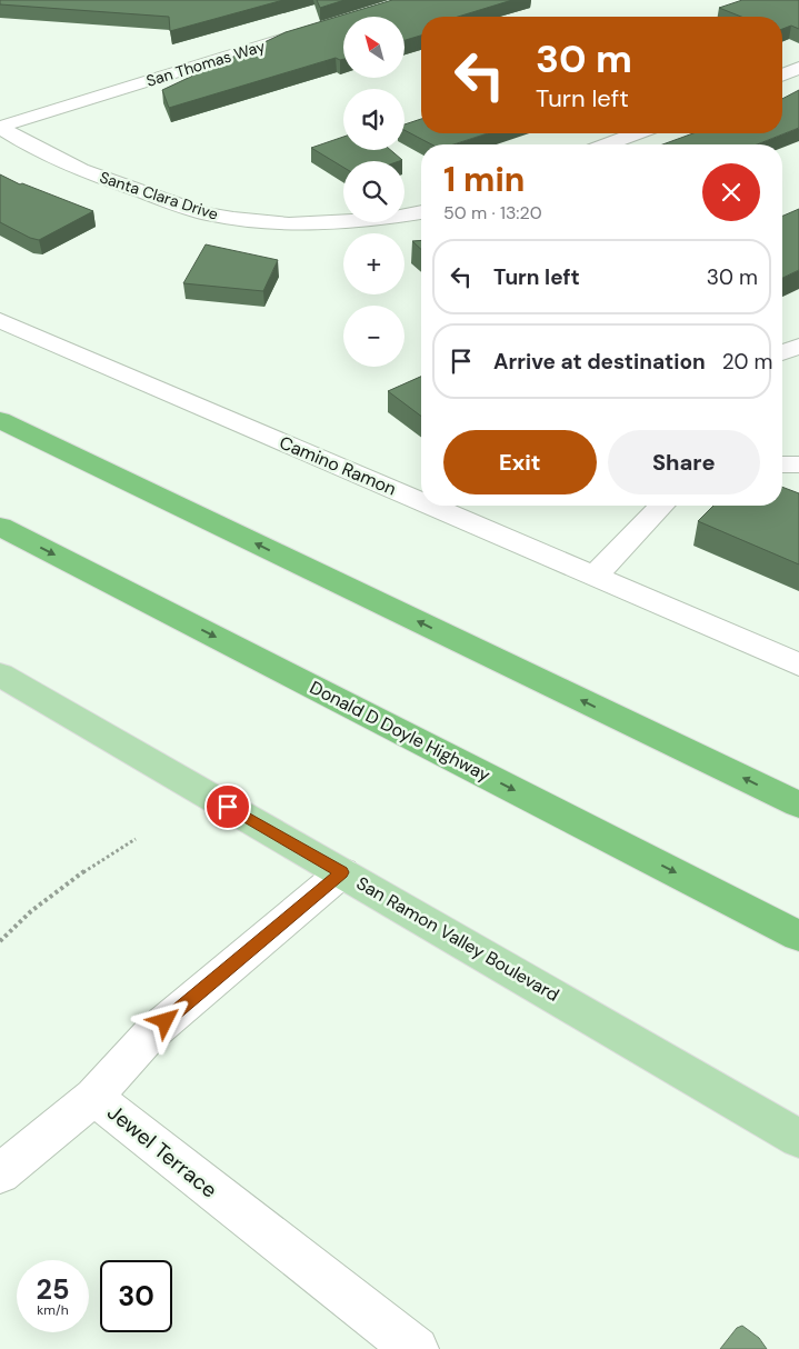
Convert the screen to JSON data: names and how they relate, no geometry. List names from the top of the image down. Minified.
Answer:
{"streets":{"highway":["Donald D Doyle Highway"],"main road":["San Ramon Valley Boulevard"],"street":["San Thomas Way","Santa Clara Drive","Camino Ramon","Jewel Terrace"]},"crossings":[["San Thomas Way","Santa Clara Drive"],["San Ramon Valley Boulevard","Jewel Terrace"]],"north":"top left","page":{"map_buttons":["+","−"],"turn":["30 m","Turn left"],"heading":["1 min","50 m · 13:20"],"list":[{"name":"Turn left","value":"30 m"},{"name":"Arrive at destination","value":"20 m"}],"buttons":["Exit","Share"],"speed":"25 km/h","limit":"30"}}
